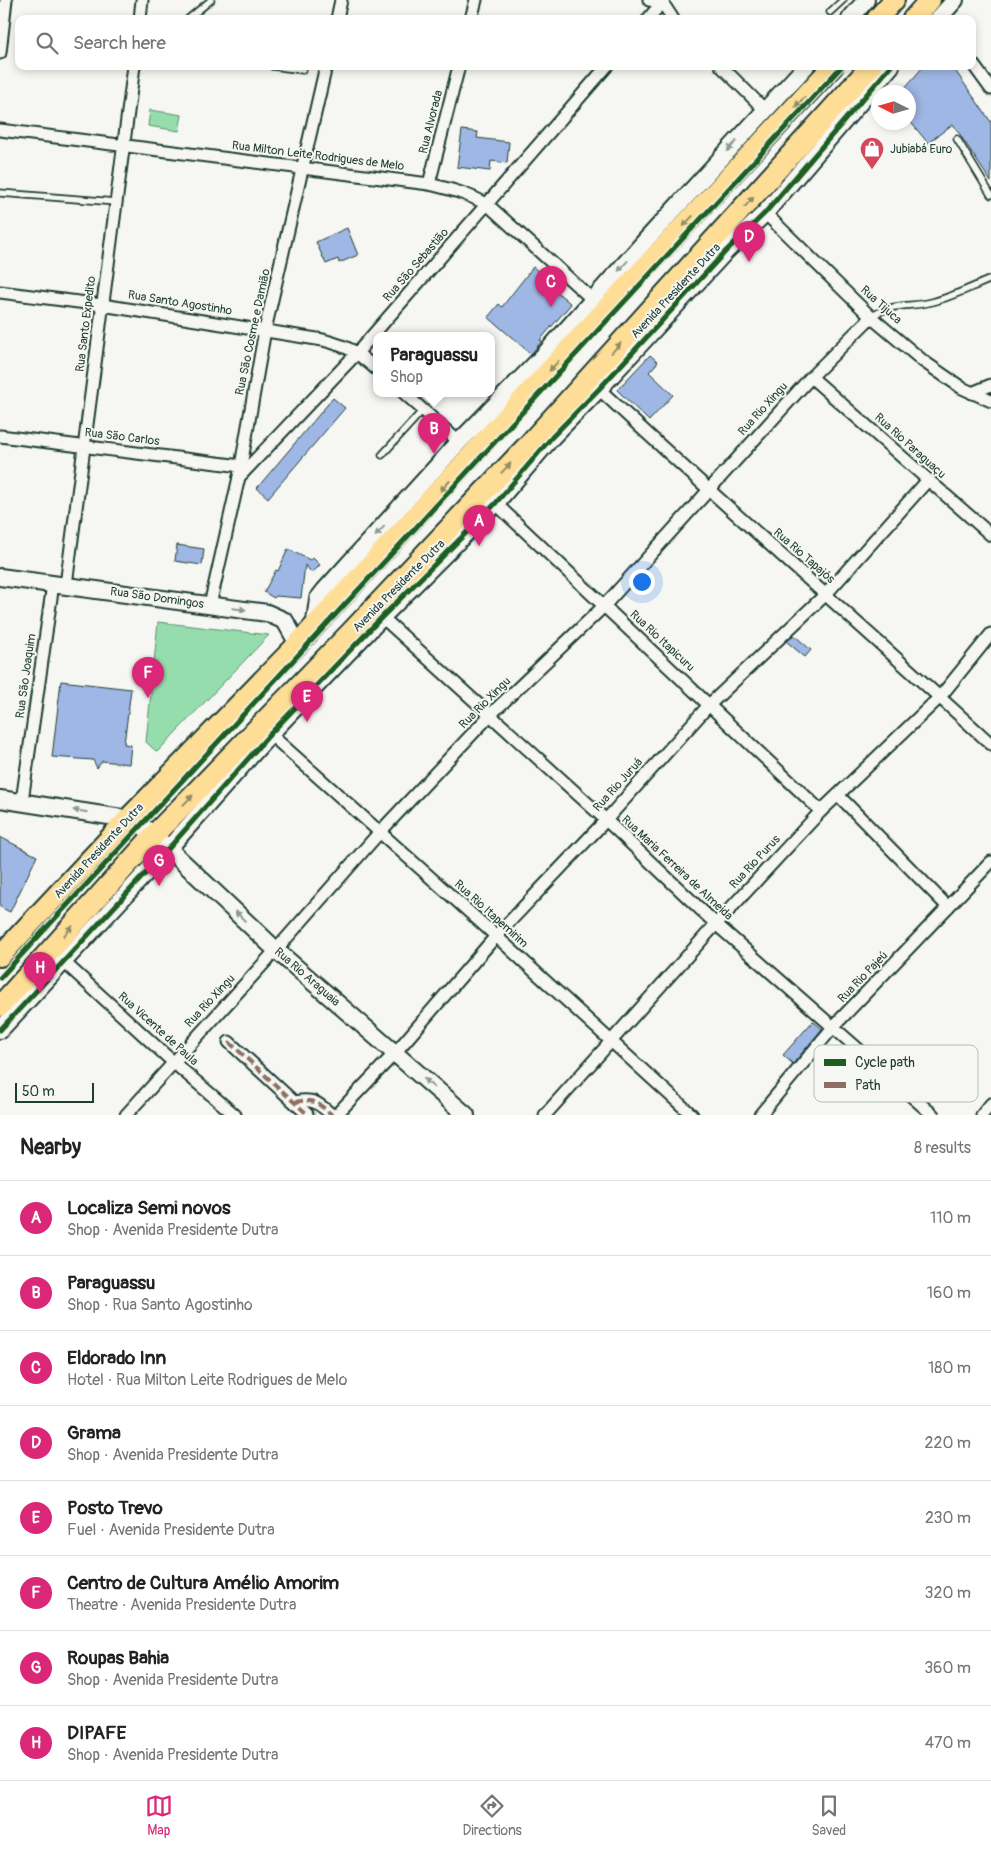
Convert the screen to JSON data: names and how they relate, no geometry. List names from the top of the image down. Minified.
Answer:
{"streets":{"highway":["Avenida Presidente Dutra"],"street":["Rua Alvorada","Rua Milton Leite Rodrigues de Melo","Rua São Sebastião","Rua Santo Agostinho","Rua Tijuca","Rua Santo Expedito","Rua São Cosme e Damião","Rua Rio Xingu","Rua São Carlos","Rua Rio Paraguaçu","Rua Rio Tapajós","Rua São Domingos","Rua Rio Itapicuru","Rua São Joaquim","Rua Rio Juruá","Rua Rio Purus","Rua Maria Ferreira de Almeida","Rua Rio Itapemirim","Rua Rio Araguaia","Rua Rio Pajeú","Rua Vicente de Paula"]},"crossings":[["Rua Alvorada","Rua Milton Leite Rodrigues de Melo"],["Rua Milton Leite Rodrigues de Melo","Rua São Sebastião"],["Rua Milton Leite Rodrigues de Melo","Rua Santo Expedito"],["Rua Milton Leite Rodrigues de Melo","Rua São Cosme e Damião"],["Rua São Sebastião","Rua Santo Agostinho"],["Rua São Sebastião","Rua São Cosme e Damião"],["Rua São Sebastião","Rua São Carlos"],["Avenida Presidente Dutra","Rua Tijuca"],["Avenida Presidente Dutra","Rua Rio Tapajós"],["Avenida Presidente Dutra","Rua São Domingos"],["Avenida Presidente Dutra","Rua Rio Itapicuru"],["Avenida Presidente Dutra","Rua Maria Ferreira de Almeida"],["Avenida Presidente Dutra","Rua Rio Itapemirim"],["Avenida Presidente Dutra","Rua Rio Araguaia"],["Avenida Presidente Dutra","Rua Vicente de Paula"],["Rua Santo Agostinho","Rua Santo Expedito"],["Rua Santo Agostinho","Rua São Cosme e Damião"],["Rua Tijuca","Rua Rio Xingu"],["Rua Santo Expedito","Rua São Carlos"],["Rua Santo Expedito","Rua São Domingos"],["Rua Santo Expedito","Rua São Joaquim"],["Rua São Cosme e Damião","Rua São Carlos"],["Rua São Cosme e Damião","Rua São Domingos"],["Rua Rio Xingu","Rua Rio Paraguaçu"],["Rua Rio Xingu","Rua Rio Tapajós"],["Rua Rio Xingu","Rua Rio Itapicuru"],["Rua Rio Xingu","Rua Maria Ferreira de Almeida"],["Rua Rio Xingu","Rua Rio Itapemirim"],["Rua Rio Xingu","Rua Rio Araguaia"],["Rua Rio Xingu","Rua Vicente de Paula"],["Rua Rio Paraguaçu","Rua Rio Juruá"],["Rua Rio Tapajós","Rua Rio Juruá"],["Rua Rio Tapajós","Rua Rio Purus"],["Rua São Domingos","Rua São Joaquim"],["Rua Rio Itapicuru","Rua Rio Juruá"],["Rua Rio Itapicuru","Rua Rio Purus"],["Rua Rio Juruá","Rua Maria Ferreira de Almeida"],["Rua Rio Juruá","Rua Rio Itapemirim"],["Rua Rio Juruá","Rua Rio Araguaia"],["Rua Rio Purus","Rua Maria Ferreira de Almeida"],["Rua Rio Purus","Rua Rio Itapemirim"],["Rua Maria Ferreira de Almeida","Rua Rio Pajeú"]],"one_way":["Rua Rio Araguaia"],"places":{"shop":["Jubiabá Euro"]},"legend":["Cycle path","Path"],"scale_bar":"50 m","north":"left","page":{"search":"Search here","pins":["D","C","B","A","F","E","G","H"],"popup":["Paraguassu","Shop"],"scale":"50 m","heading":["Nearby","8 results"],"list":[{"mark":"A","name":"Localiza Semi novos","note":"Shop · Avenida Presidente Dutra","value":"110 m"},{"mark":"B","name":"Paraguassu","note":"Shop · Rua Santo Agostinho","value":"160 m"},{"mark":"C","name":"Eldorado Inn","note":"Hotel · Rua Milton Leite Rodrigues de Melo","value":"180 m"},{"mark":"D","name":"Grama","note":"Shop · Avenida Presidente Dutra","value":"220 m"},{"mark":"E","name":"Posto Trevo","note":"Fuel · Avenida Presidente Dutra","value":"230 m"},{"mark":"F","name":"Centro de Cultura Amélio Amorim","note":"Theatre · Avenida Presidente Dutra","value":"320 m"},{"mark":"G","name":"Roupas Bahia","note":"Shop · Avenida Presidente Dutra","value":"360 m"},{"mark":"H","name":"DIPAFE","note":"Shop · Avenida Presidente Dutra","value":"470 m"}],"nav":["Map","Directions","Saved"]}}
